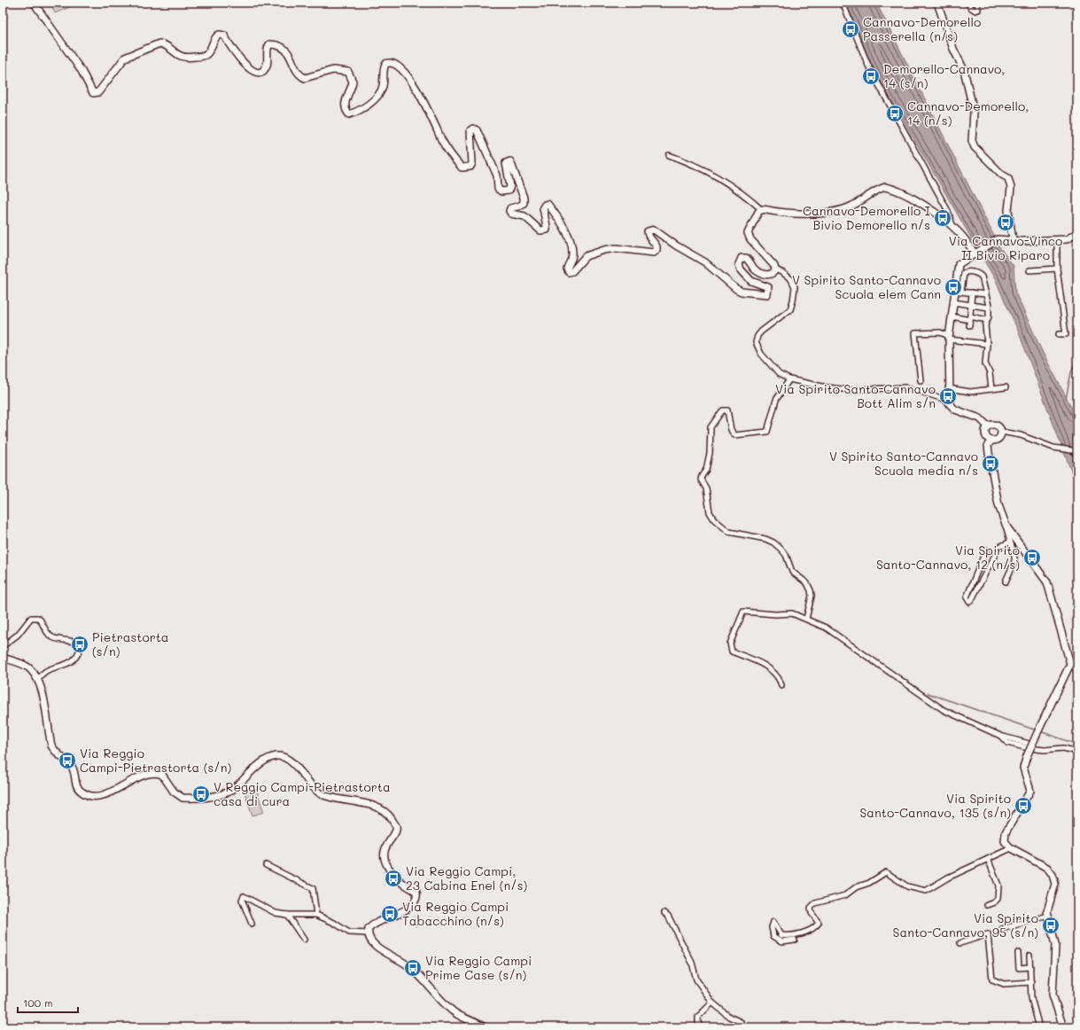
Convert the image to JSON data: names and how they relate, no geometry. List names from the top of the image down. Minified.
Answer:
{"places":{"bus stop":["Cannavo-Demorello Passerella (n/s)","Demorello-Cannavo, 14 (s/n)","Cannavo-Demorello, 14 (n/s)","Cannavo-Demorello I Bivio Demorello n/s","Via Cannavo-Vinco II Bivio Riparo","V Spirito Santo-Cannavo Scuola elem Cann","Via Spirito Santo-Cannavo Bott Alim s/n","V Spirito Santo-Cannavo Scuola media n/s","Via Spirito Santo-Cannavo, 12 (n/s)","Pietrastorta (s/n)","Via Reggio Campi-Pietrastorta (s/n)","V Reggio Campi-Pietrastorta casa di cura","Via Spirito Santo-Cannavo, 135 (s/n)","Via Reggio Campi, 23 Cabina Enel (n/s)","Via Reggio Campi Tabacchino (n/s)","Via Spirito Santo-Cannavo, 95 (s/n)","Via Reggio Campi Prime Case (s/n)"]},"scale_bar":"100 m"}
